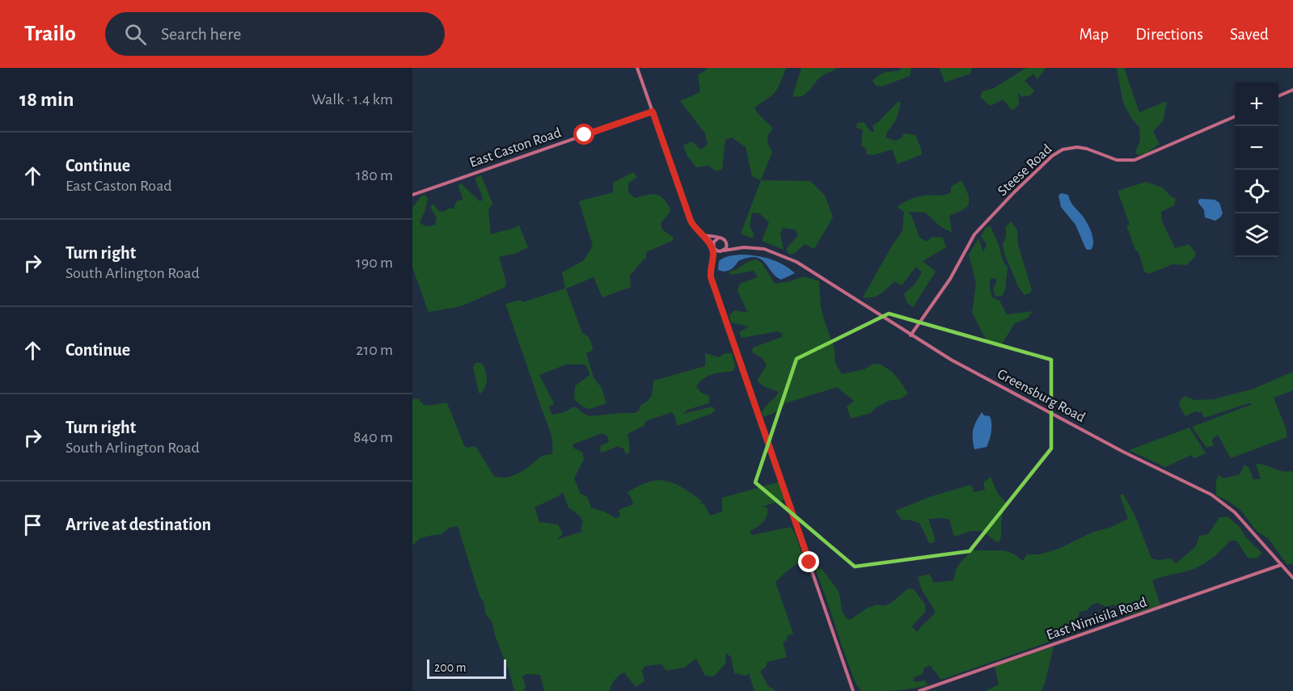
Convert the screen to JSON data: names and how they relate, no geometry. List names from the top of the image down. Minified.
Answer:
{"streets":{"street":["East Caston Road","Steese Road","Greensburg Road","East Nimisila Road"]},"crossings":[["Steese Road","Greensburg Road"],["Greensburg Road","East Nimisila Road"]],"scale_bar":"200 m","page":{"header":"Trailo","search":"Search here","nav":["Map","Directions","Saved"],"heading":["18 min","Walk · 1.4 km"],"map_buttons":["+","−"],"list":[["Continue","East Caston Road","180 m"],["Turn right","South Arlington Road","190 m"],["Continue","210 m"],["Turn right","South Arlington Road","840 m"],"Arrive at destination"],"scale":"200 m"}}
